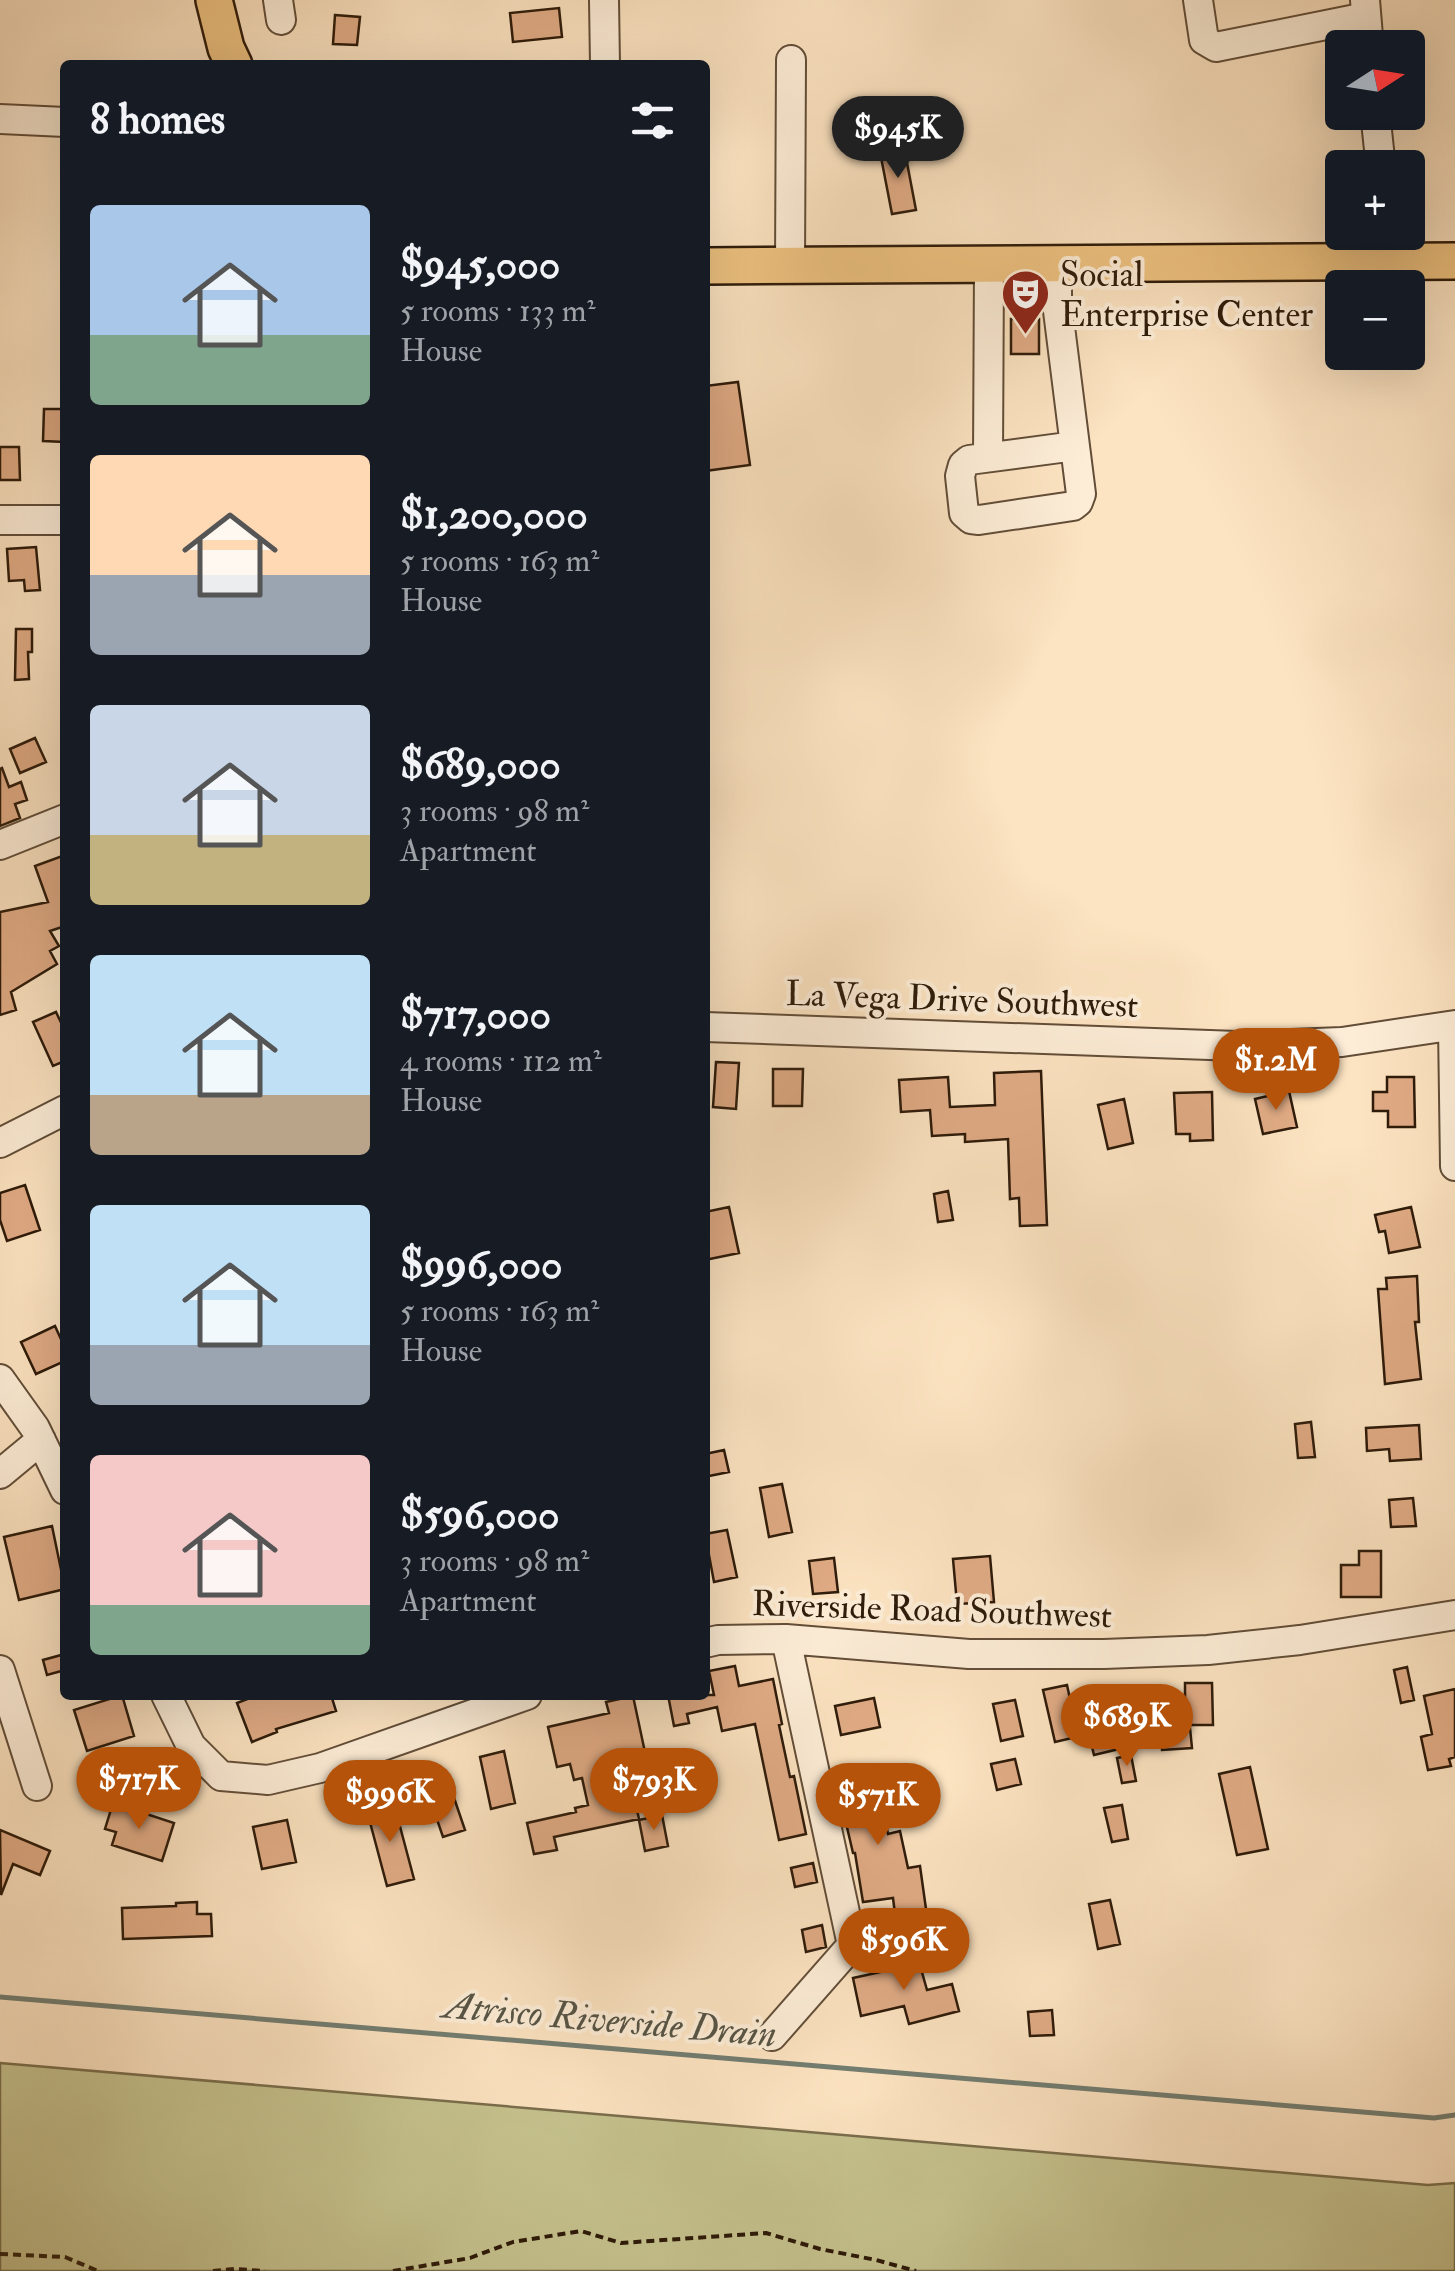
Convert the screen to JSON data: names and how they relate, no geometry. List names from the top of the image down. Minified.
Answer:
{"streets":{"street":["La Vega Drive Southwest","Riverside Road Southwest"]},"water":["Atrisco Riverside Drain"],"places":{"theatre":["Social Enterprise Center"]},"north":"right","page":{"map_buttons":["+","−"],"heading":"8 homes","price":["$945K","$1.2M","$689K","$717K","$793K","$996K","$571K","$596K"],"list":[{"name":"$945,000","note":"5 rooms · 133 m² · House"},{"name":"$1,200,000","note":"5 rooms · 163 m² · House"},{"name":"$689,000","note":"3 rooms · 98 m² · Apartment"},{"name":"$717,000","note":"4 rooms · 112 m² · House"},{"name":"$996,000","note":"5 rooms · 163 m² · House"},{"name":"$596,000","note":"3 rooms · 98 m² · Apartment"}]}}
